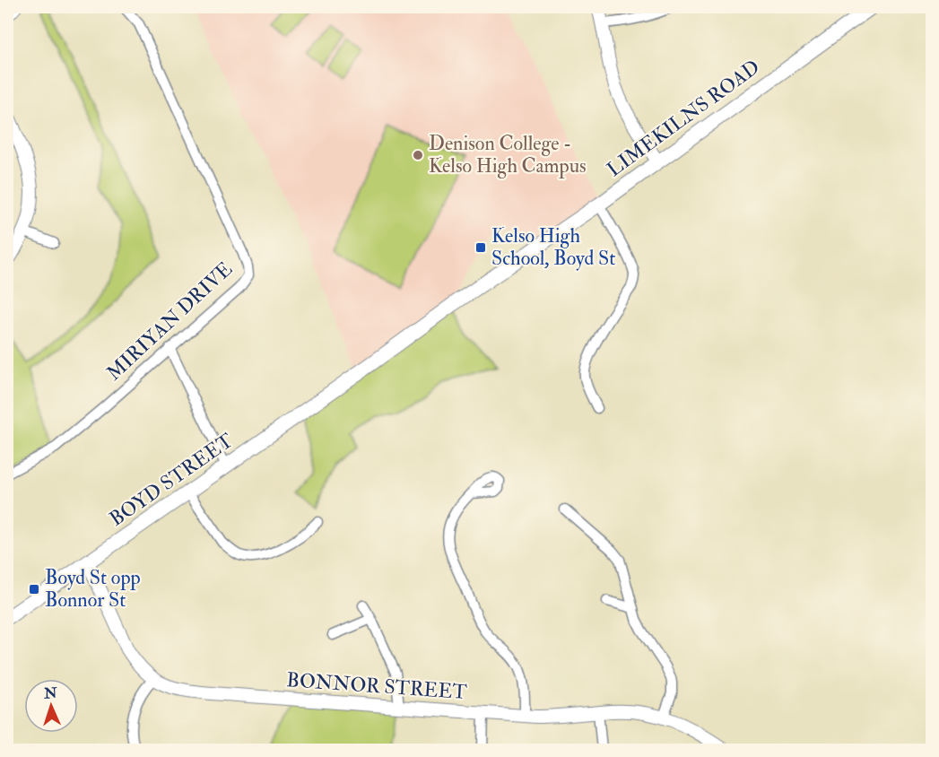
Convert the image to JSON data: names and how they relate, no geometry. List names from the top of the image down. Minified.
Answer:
{"streets":{"main road":["LIMEKILNS ROAD","BOYD STREET"],"street":["MIRIYAN DRIVE","BONNOR STREET"]},"crossings":[["LIMEKILNS ROAD","BOYD STREET"],["BOYD STREET","BONNOR STREET"]],"places":{"other":["Denison College - Kelso High Campus"],"transit":["Kelso High School, Boyd St","Boyd St opp Bonnor St"]},"north":"top"}
